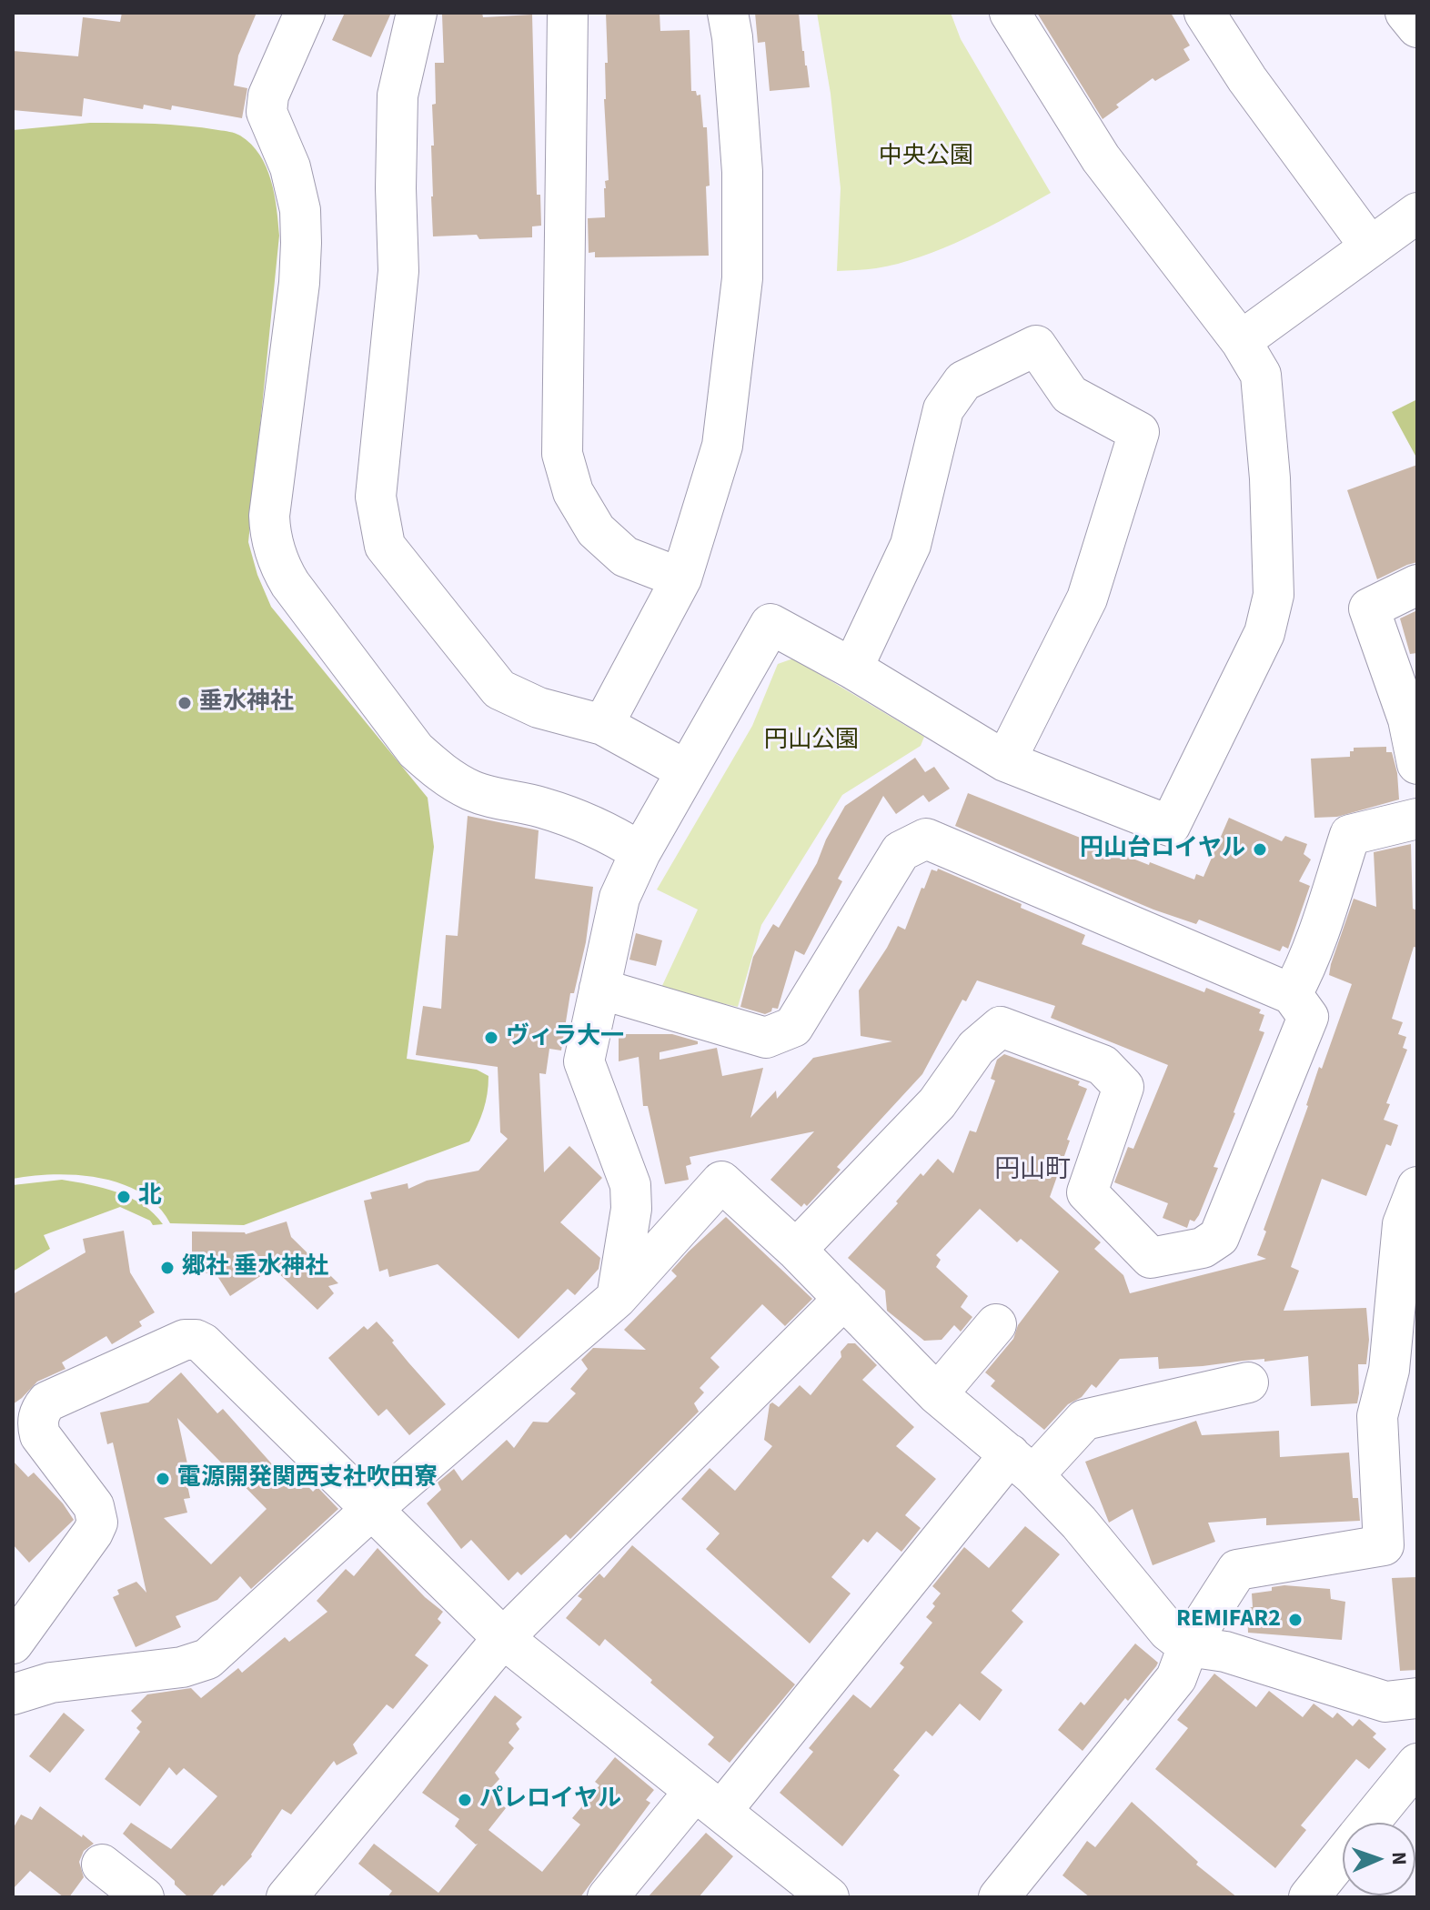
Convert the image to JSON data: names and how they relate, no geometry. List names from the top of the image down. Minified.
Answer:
{"districts":["円山町"],"parks":["中央公園","円山公園"],"places":["垂水神社","円山台ロイヤル","ヴィラ大一","北","郷社 垂水神社","電源開発関西支社吹田寮","REMIFAR2","パレロイヤル"],"north":"right"}
